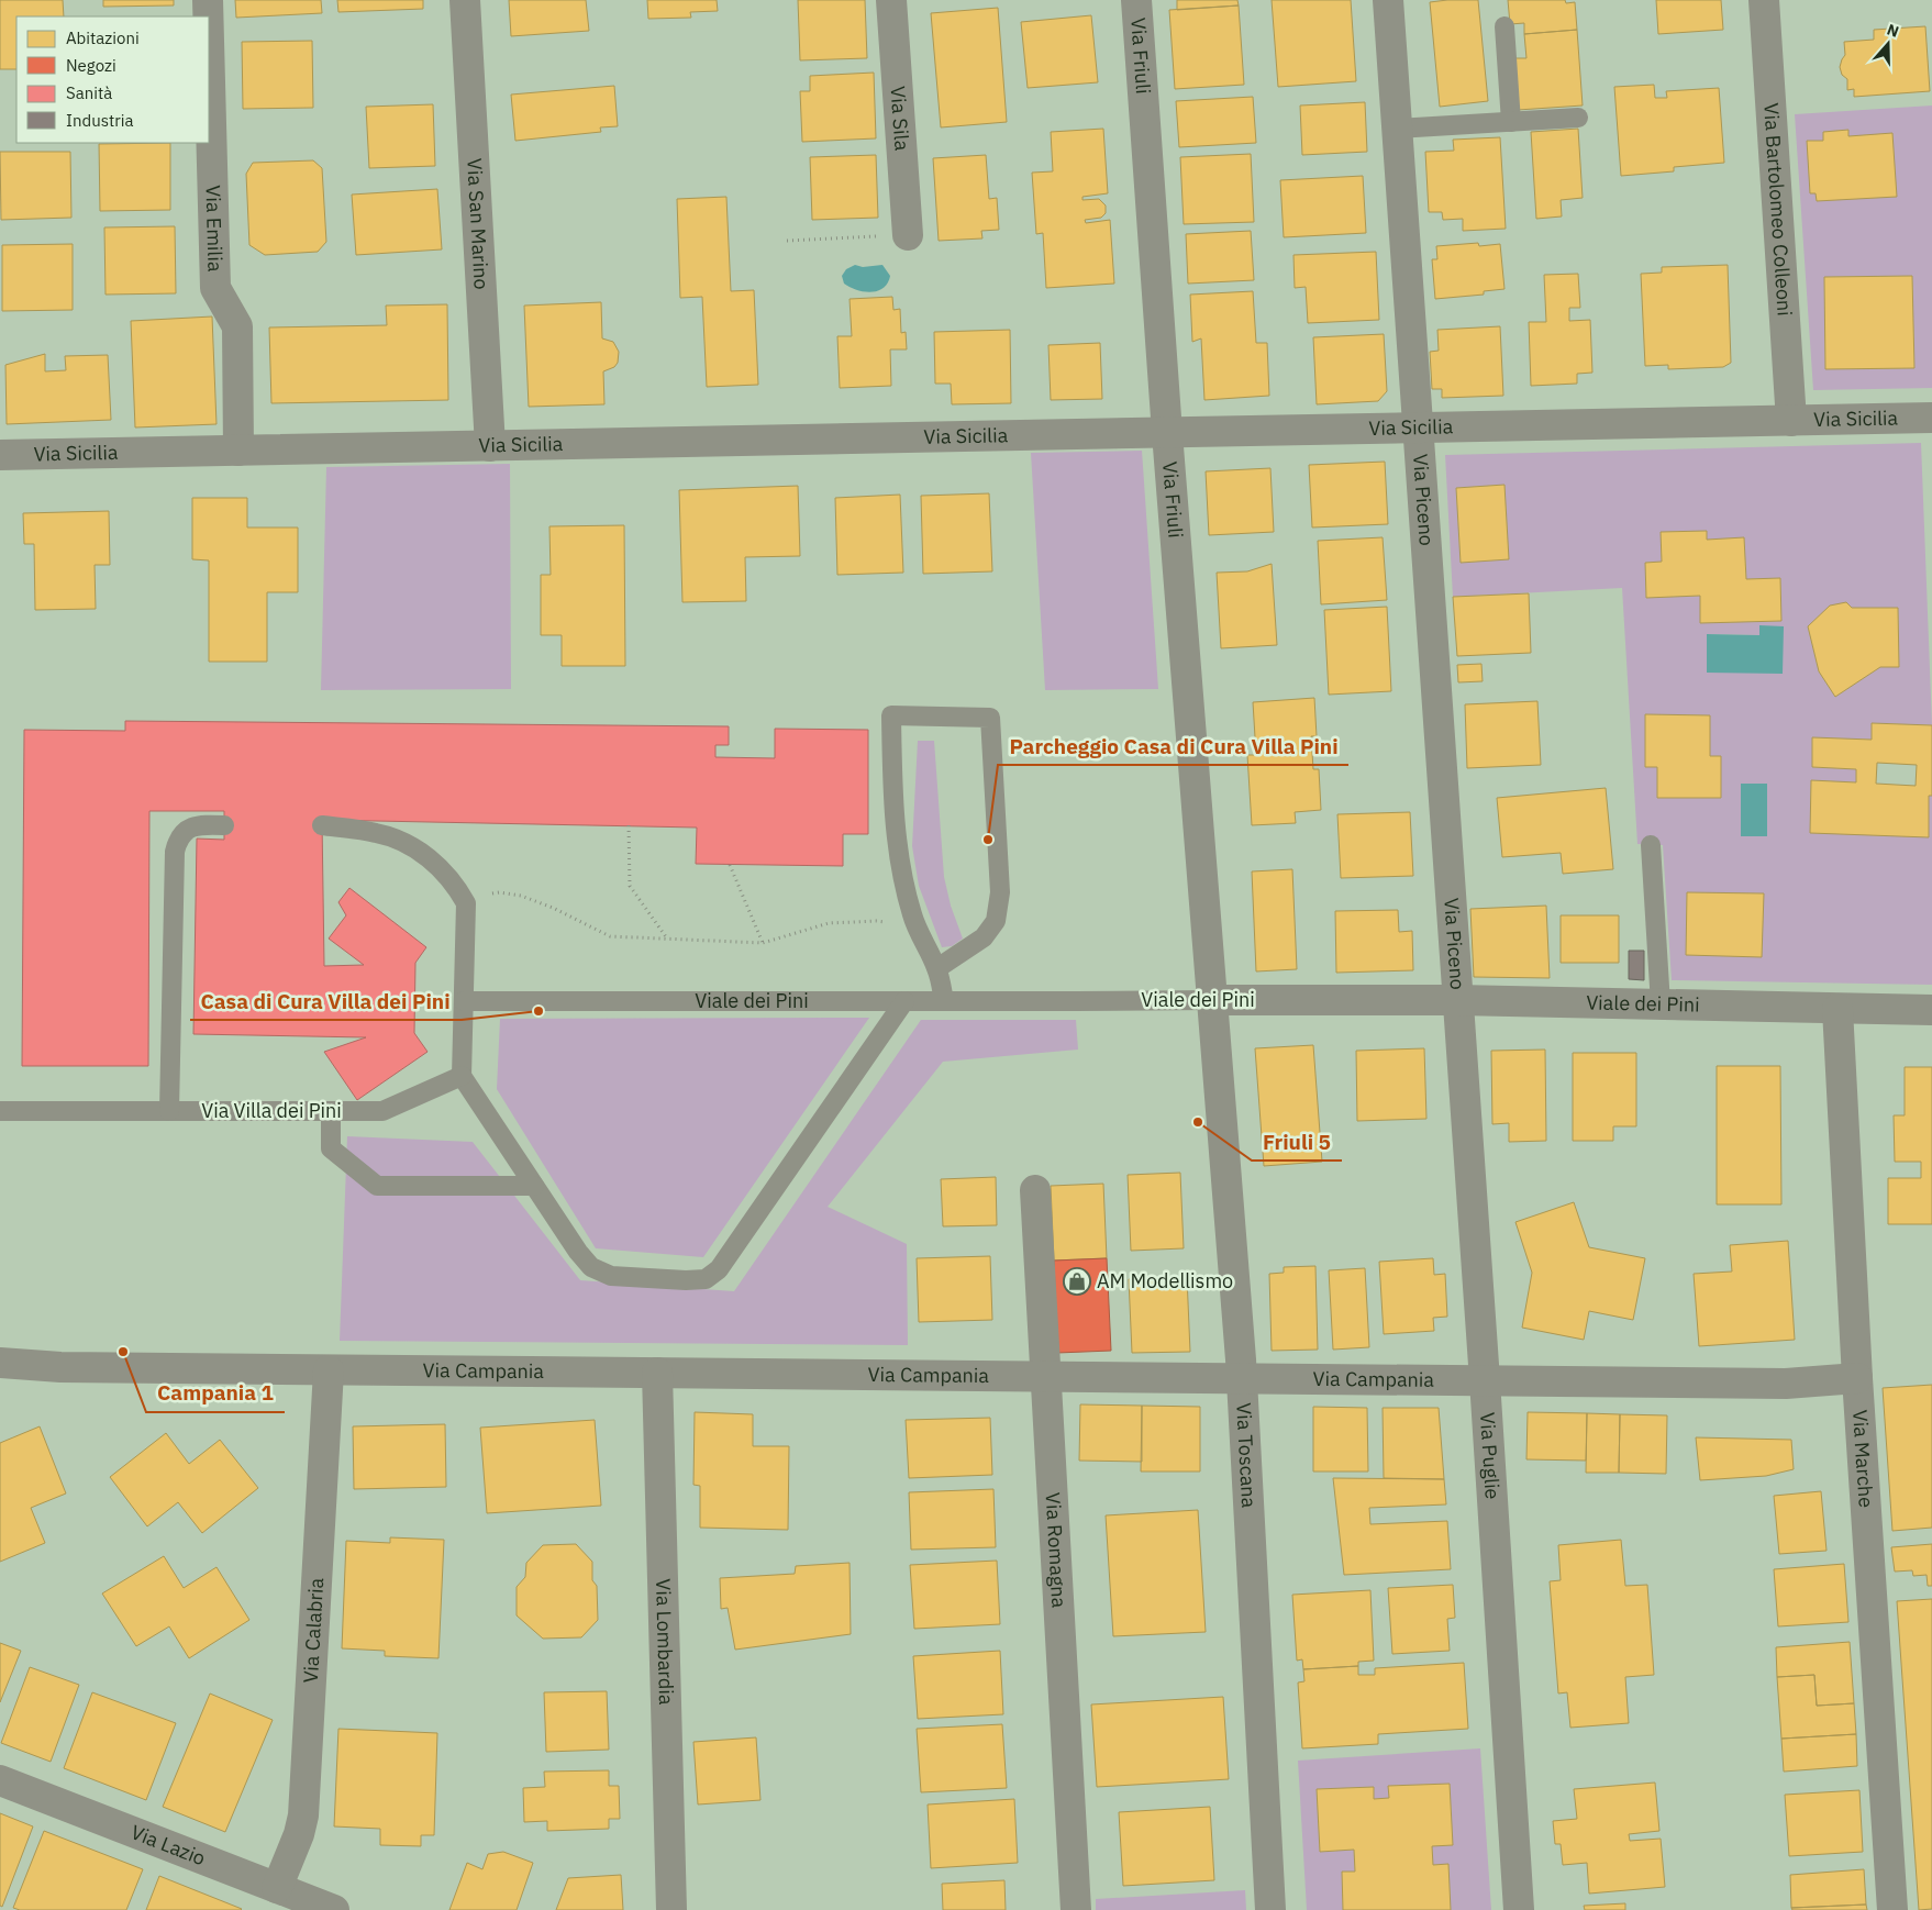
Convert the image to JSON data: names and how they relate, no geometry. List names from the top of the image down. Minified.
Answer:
{"streets":{"street":["Via Friuli","Via Sila","Via Bartolomeo Colleoni","Via San Marino","Via Emilia","Via Sicilia","Via Piceno","Viale dei Pini","Via Campania","Via Toscana","Via Puglie","Via Marche","Via Romagna","Via Calabria","Via Lombardia","Via Lazio"],"lane":["Via Villa dei Pini"]},"crossings":[["Via Friuli","Via Sicilia"],["Via Friuli","Viale dei Pini"],["Via Friuli","Via Toscana"],["Via Bartolomeo Colleoni","Via Sicilia"],["Via San Marino","Via Sicilia"],["Via Emilia","Via Sicilia"],["Via Sicilia","Via Piceno"],["Via Piceno","Viale dei Pini"],["Via Piceno","Via Puglie"],["Viale dei Pini","Via Toscana"],["Viale dei Pini","Via Puglie"],["Viale dei Pini","Via Marche"],["Via Campania","Via Toscana"],["Via Campania","Via Puglie"],["Via Campania","Via Marche"],["Via Campania","Via Romagna"],["Via Campania","Via Calabria"],["Via Campania","Via Lombardia"],["Via Calabria","Via Lazio"]],"places":{"other":["Parcheggio Casa di Cura Villa Pini","Casa di Cura Villa dei Pini","Friuli 5","Campania 1"],"shop":["AM Modellismo"]},"legend":["Abitazioni","Negozi","Sanità","Industria"],"north":"top"}
